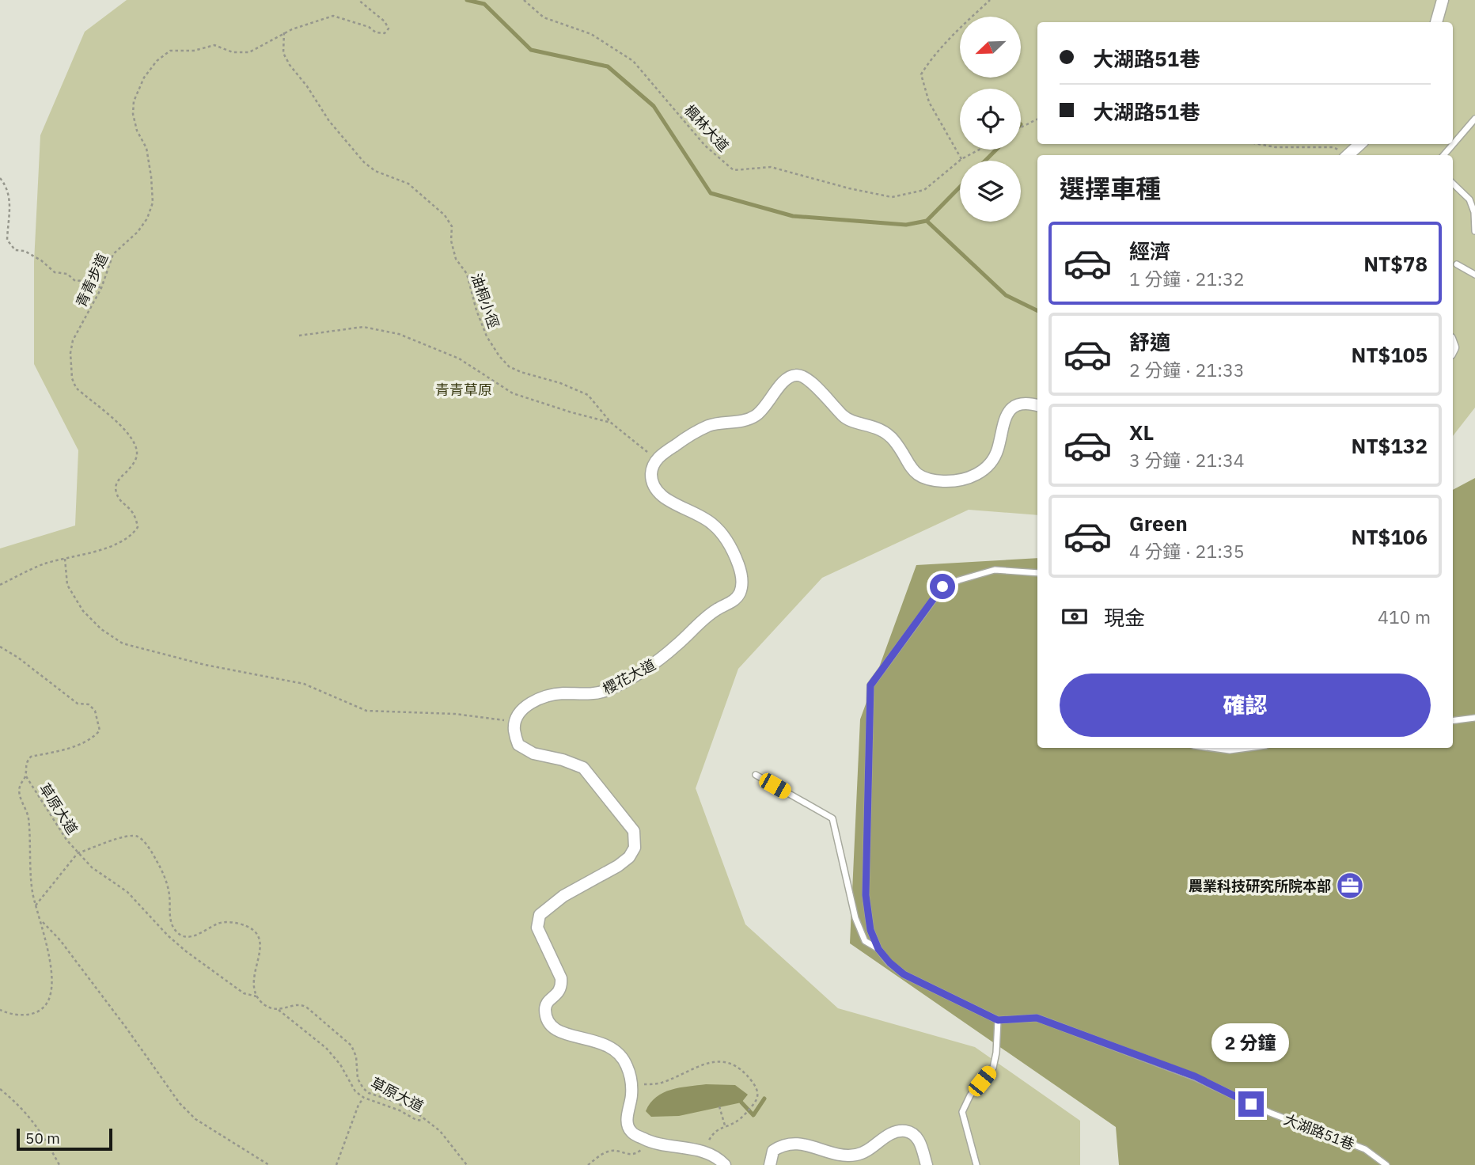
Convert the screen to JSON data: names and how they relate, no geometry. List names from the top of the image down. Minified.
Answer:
{"streets":{"street":["櫻花大道"],"lane":["大湖路51巷"],"path":["楓林大道","青青步道","油桐小徑","草原大道"]},"crossings":[["青青步道","油桐小徑"],["油桐小徑","櫻花大道"]],"parks":["青青草原"],"places":{"office":["農業科技研究所院本部"]},"scale_bar":"50 m","north":"bottom left","page":{"banner":["大湖路51巷","大湖路51巷"],"heading":"選擇車種","list":[{"name":"經濟","note":"1 分鐘 · 21:32","value":"NT$78"},{"name":"舒適","note":"2 分鐘 · 21:33","value":"NT$105"},{"name":"XL","note":"3 分鐘 · 21:34","value":"NT$132"},{"name":"Green","note":"4 分鐘 · 21:35","value":"NT$106"}],"pay":["現金","410 m"],"buttons":"確認","bubble":"2 分鐘","scale":"50 m"}}
